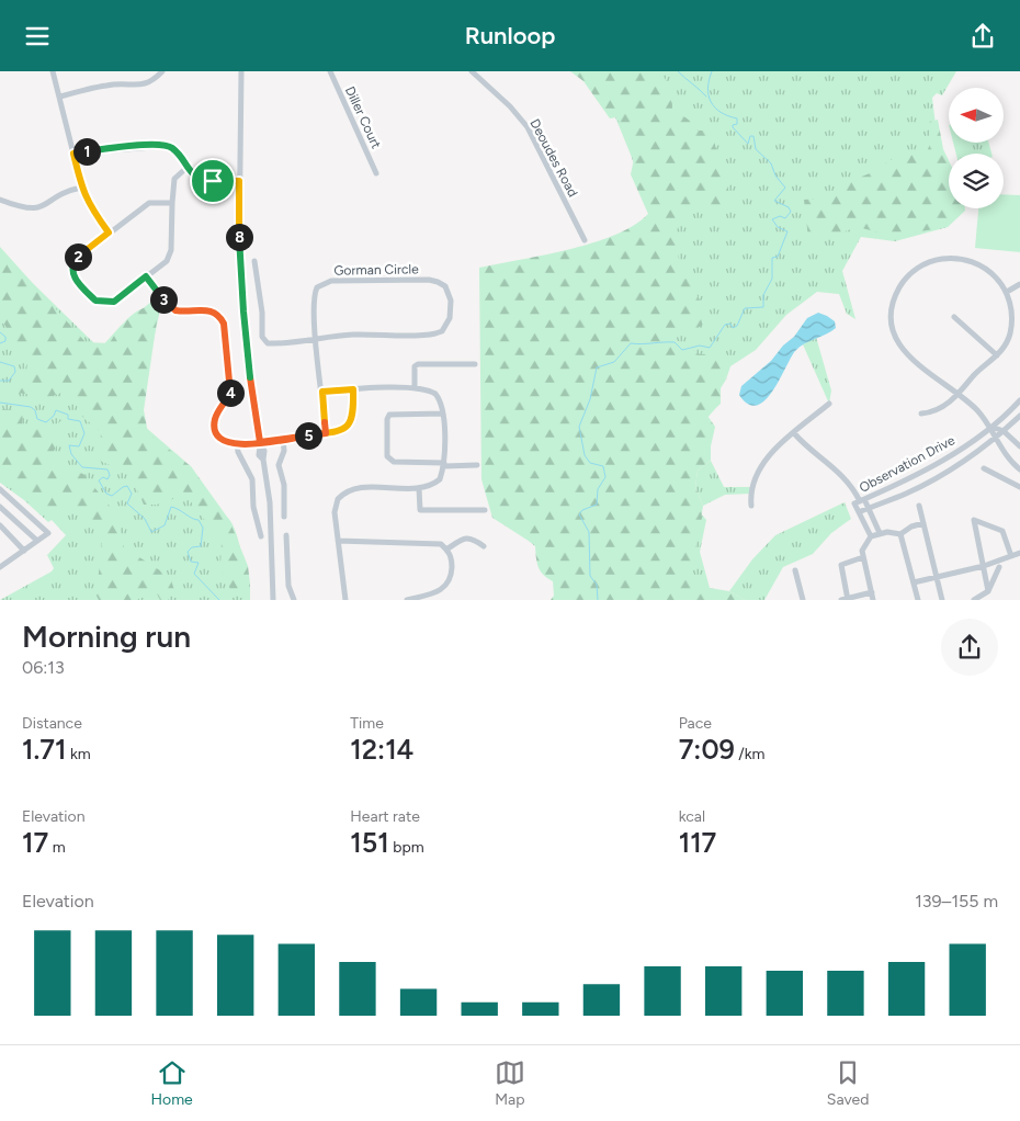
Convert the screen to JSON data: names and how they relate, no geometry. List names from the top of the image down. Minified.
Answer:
{"streets":{"street":["Diller Court","Deoudes Road","Gorman Circle","Observation Drive"]},"north":"left","page":{"header":"Runloop","pins":["1","8","2","3","4","5"],"heading":["Morning run","06:13"],"stats":[["Distance","1.71 km"],["Time","12:14"],["Pace","7:09 /km"],["Elevation","17 m"],["Heart rate","151 bpm"],["kcal","117"]],"chart":["Elevation","139–155 m"],"tabs":["Home","Map","Saved"]}}
